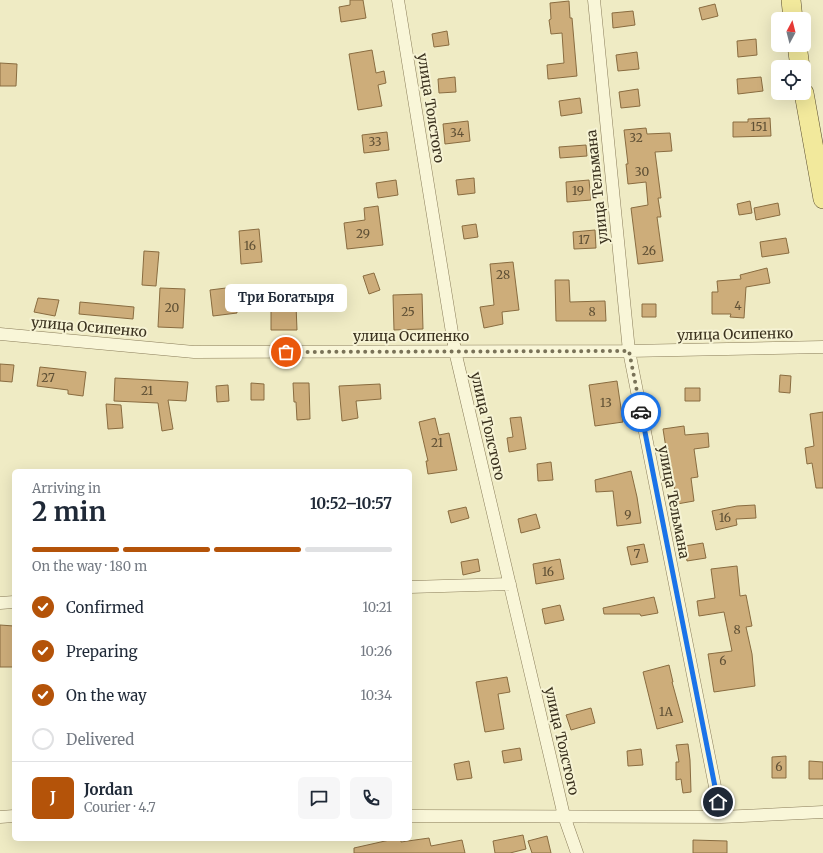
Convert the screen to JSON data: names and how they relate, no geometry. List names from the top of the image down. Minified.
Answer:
{"streets":{"street":["улица Толстого","улица Тельмана","улица Осипенко"]},"crossings":[["улица Толстого","улица Осипенко"],["улица Тельмана","улица Осипенко"]],"places":["Три Богатыря"],"house_numbers":["151","34","32","33","30","19","29","17","16","26","28","4","20","25","8","27","21","13","21","9","16","7","16","8","6","1А","6"],"north":"top","page":{"bubble":"Три Богатыря","heading":["2 min","Arriving in","10:52–10:57"],"panel":["Jordan","Courier · 4.7"],"bar":"On the way · 180 m","list":[["Confirmed","10:21"],["Preparing","10:26"],["On the way","10:34"],"Delivered"],"round":"J"}}
